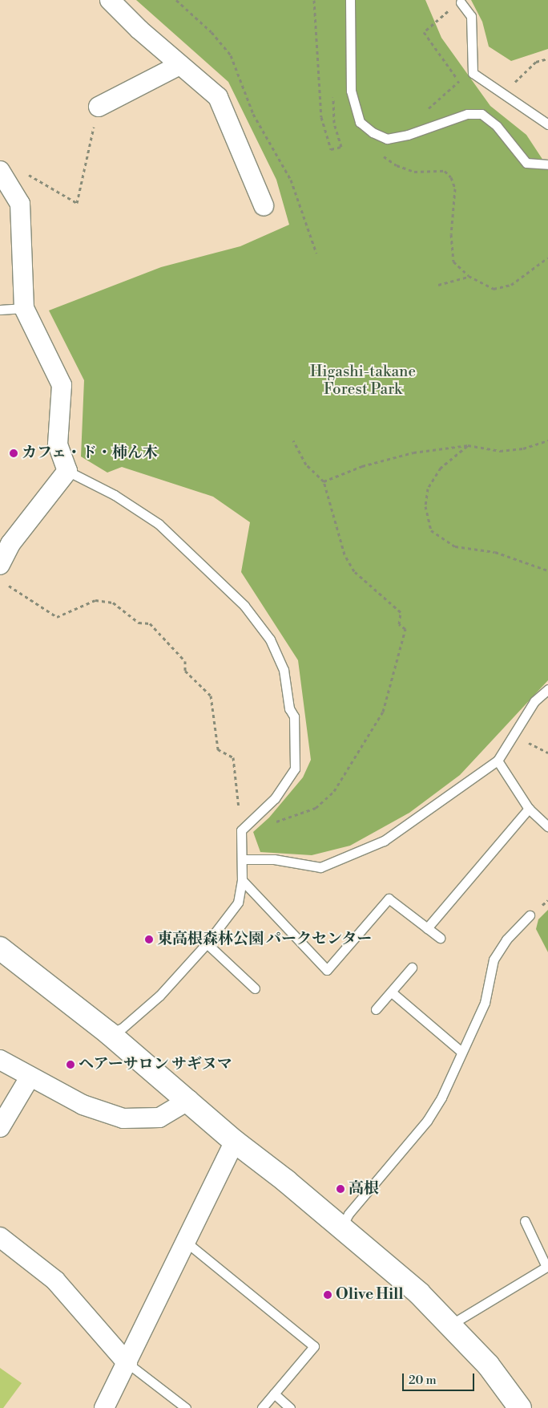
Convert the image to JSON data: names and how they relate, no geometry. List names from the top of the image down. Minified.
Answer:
{"parks":["Higashi-takane Forest Park"],"places":["カフェ・ド・柿ん木","東高根森林公園 パークセンター","ヘアーサロン サギヌマ","高根","Olive Hill"],"scale_bar":"20 m"}
